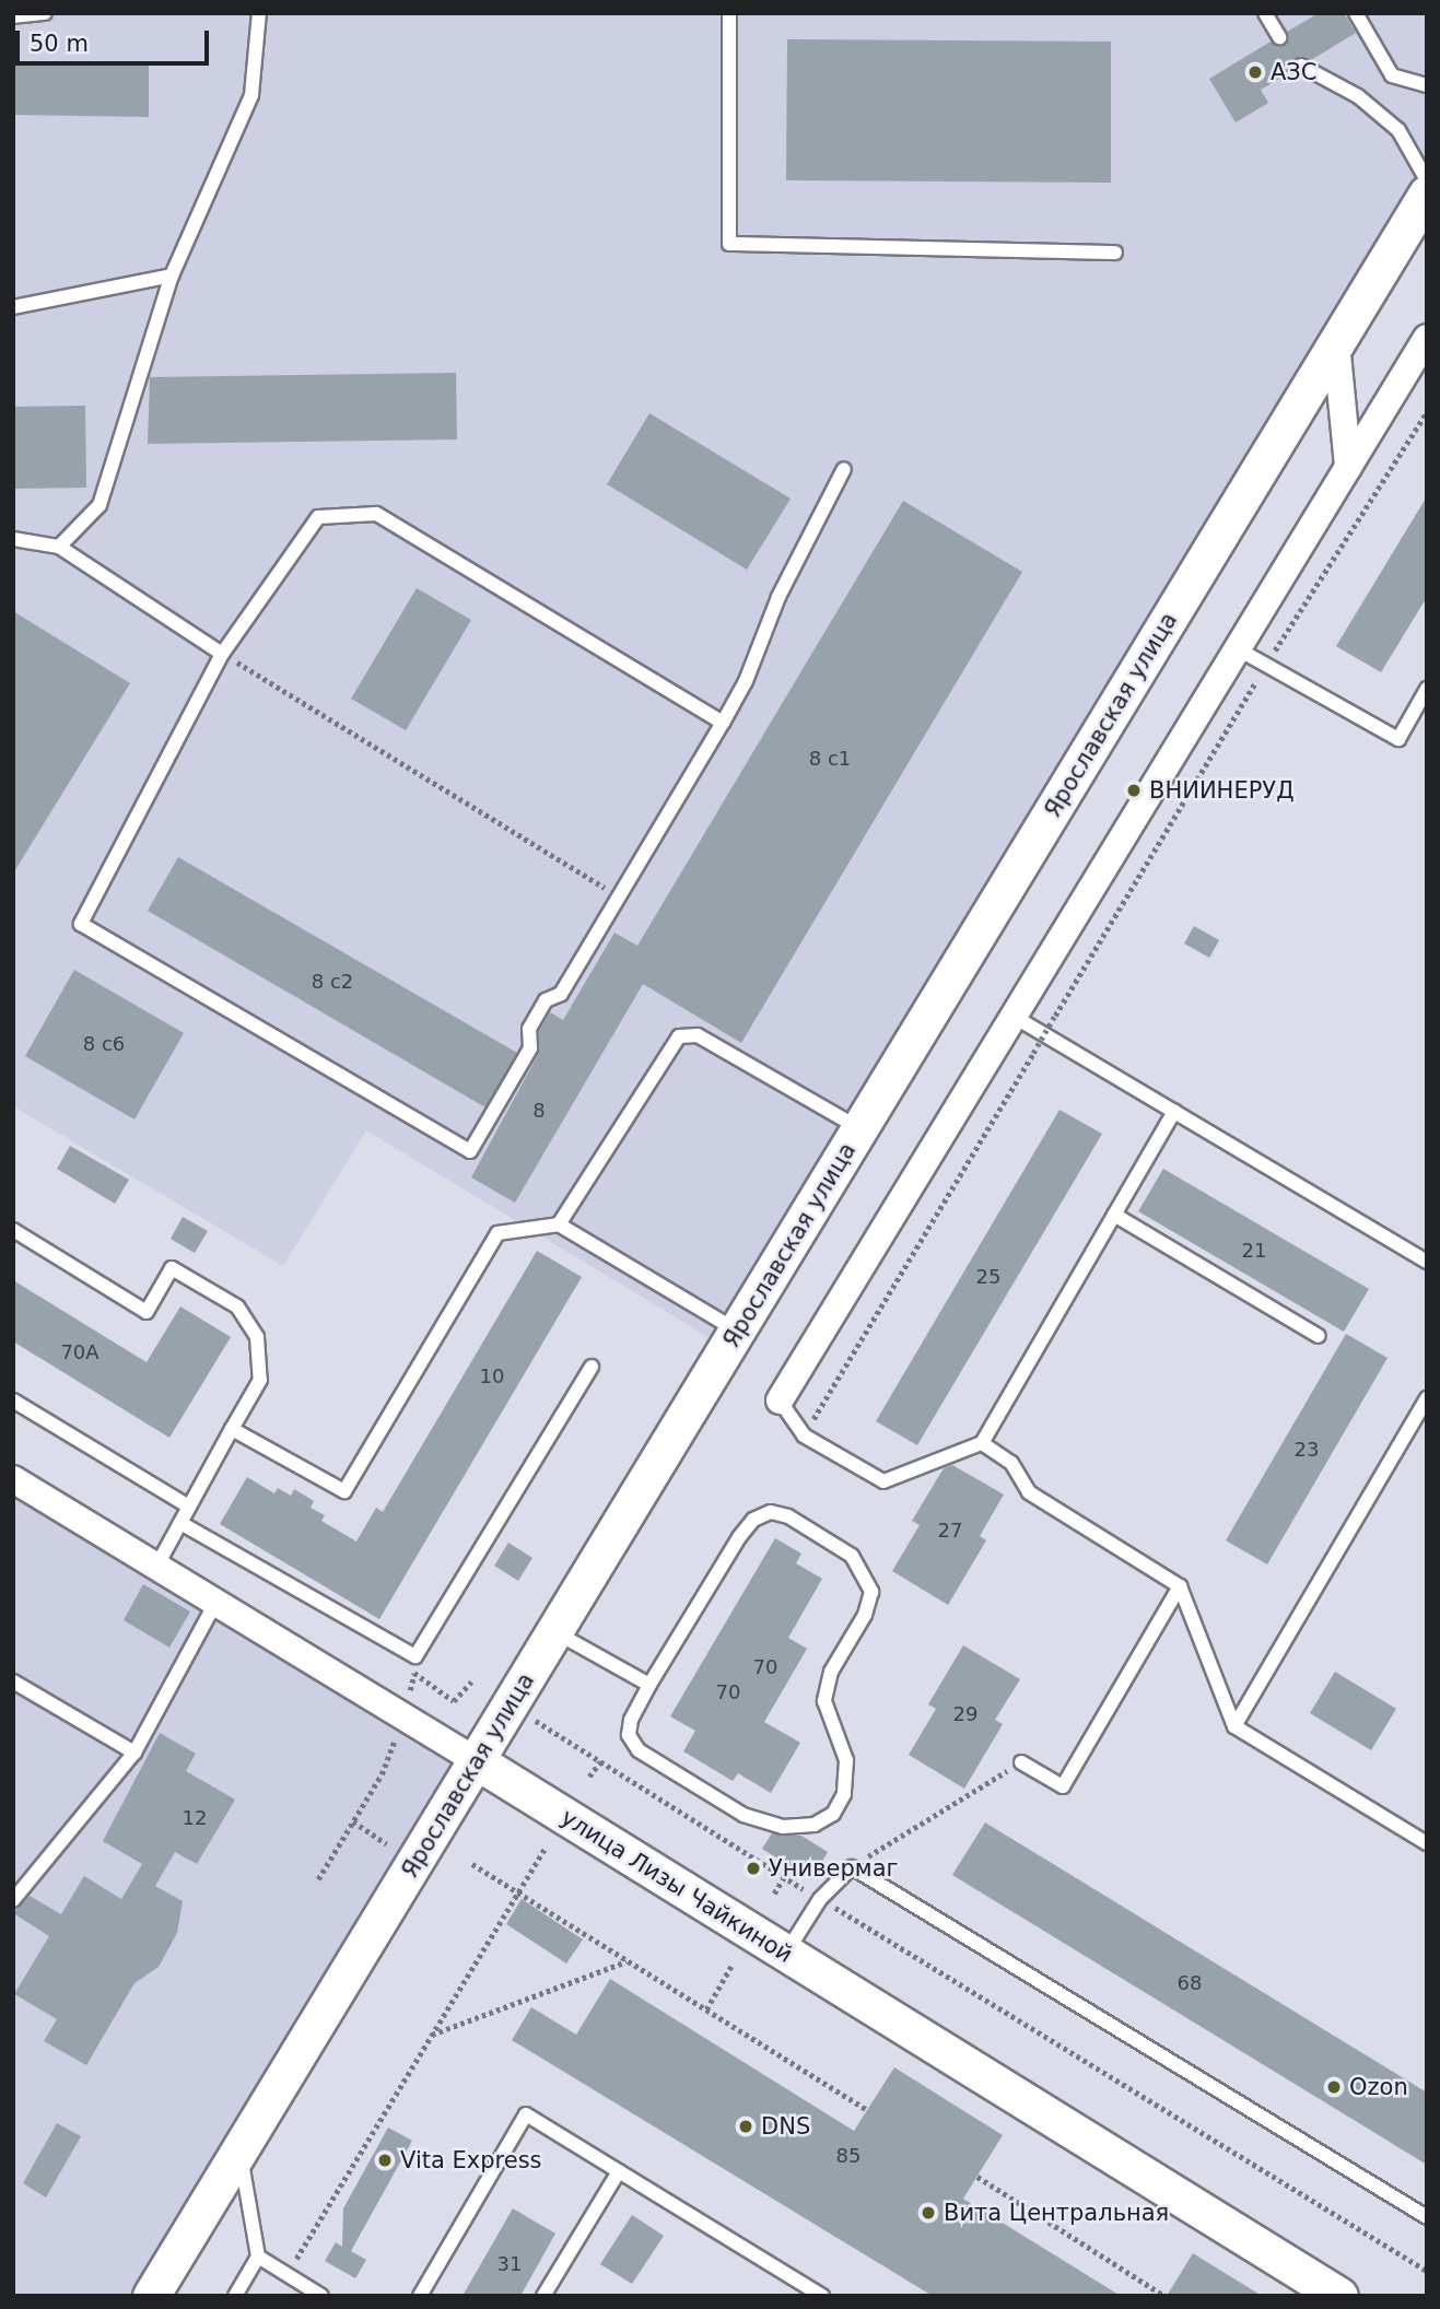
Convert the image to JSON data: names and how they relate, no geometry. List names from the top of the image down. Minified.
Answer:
{"streets":{"main road":["Ярославская улица","улица Лизы Чайкиной"]},"crossings":[["Ярославская улица","улица Лизы Чайкиной"]],"places":["АЗС","ВНИИНЕРУД","Универмаг","Ozon","DNS","Vita Express","Вита Центральная"],"house_numbers":["8 с1","8 с2","8 с6","8","21","25","70А","10","23","27","70","70","29","12","68","85","31"],"scale_bar":"50 m"}
